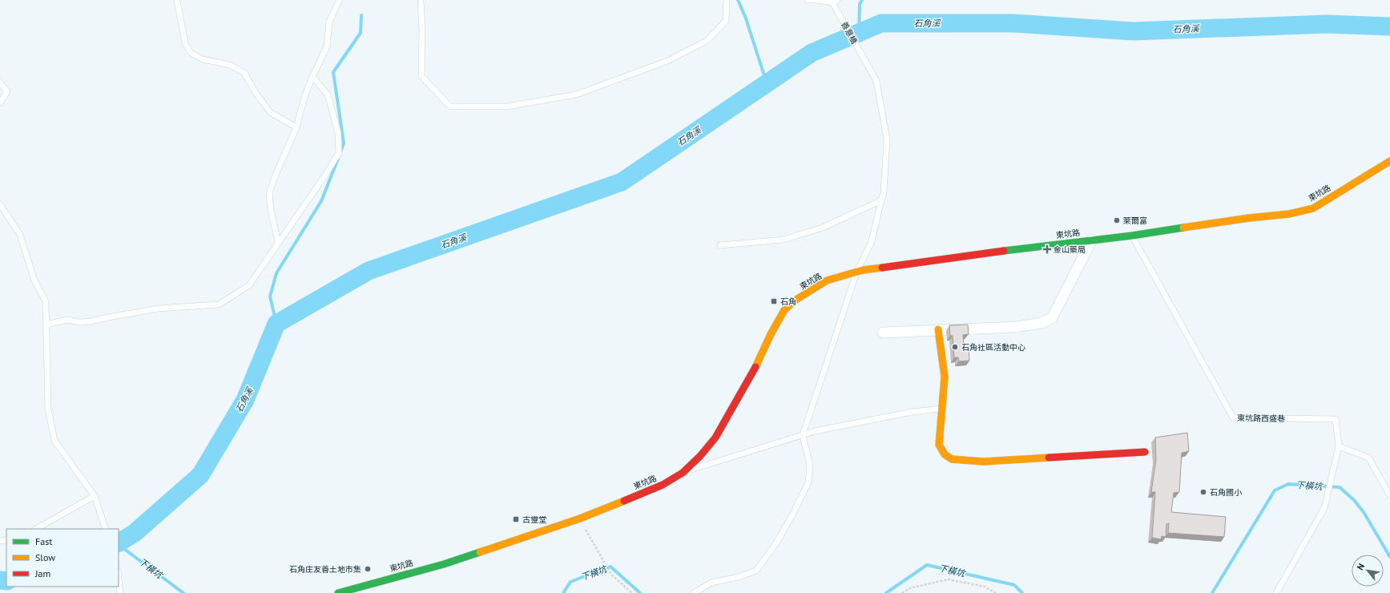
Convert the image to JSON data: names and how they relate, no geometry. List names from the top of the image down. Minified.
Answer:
{"streets":{"street":["東坑路"],"lane":["善意橋","東坑路西盛巷"]},"crossings":[["善意橋","東坑路"],["東坑路","東坑路西盛巷"]],"water":["石角溪","下橫坑"],"places":{"other":["萊爾富","石角社區活動中心","石角國小","石角庄友善土地市集"],"health":["金山藥局"],"transit":["石角","古靈堂"]},"legend":["Fast","Slow","Jam"],"north":"top left"}
